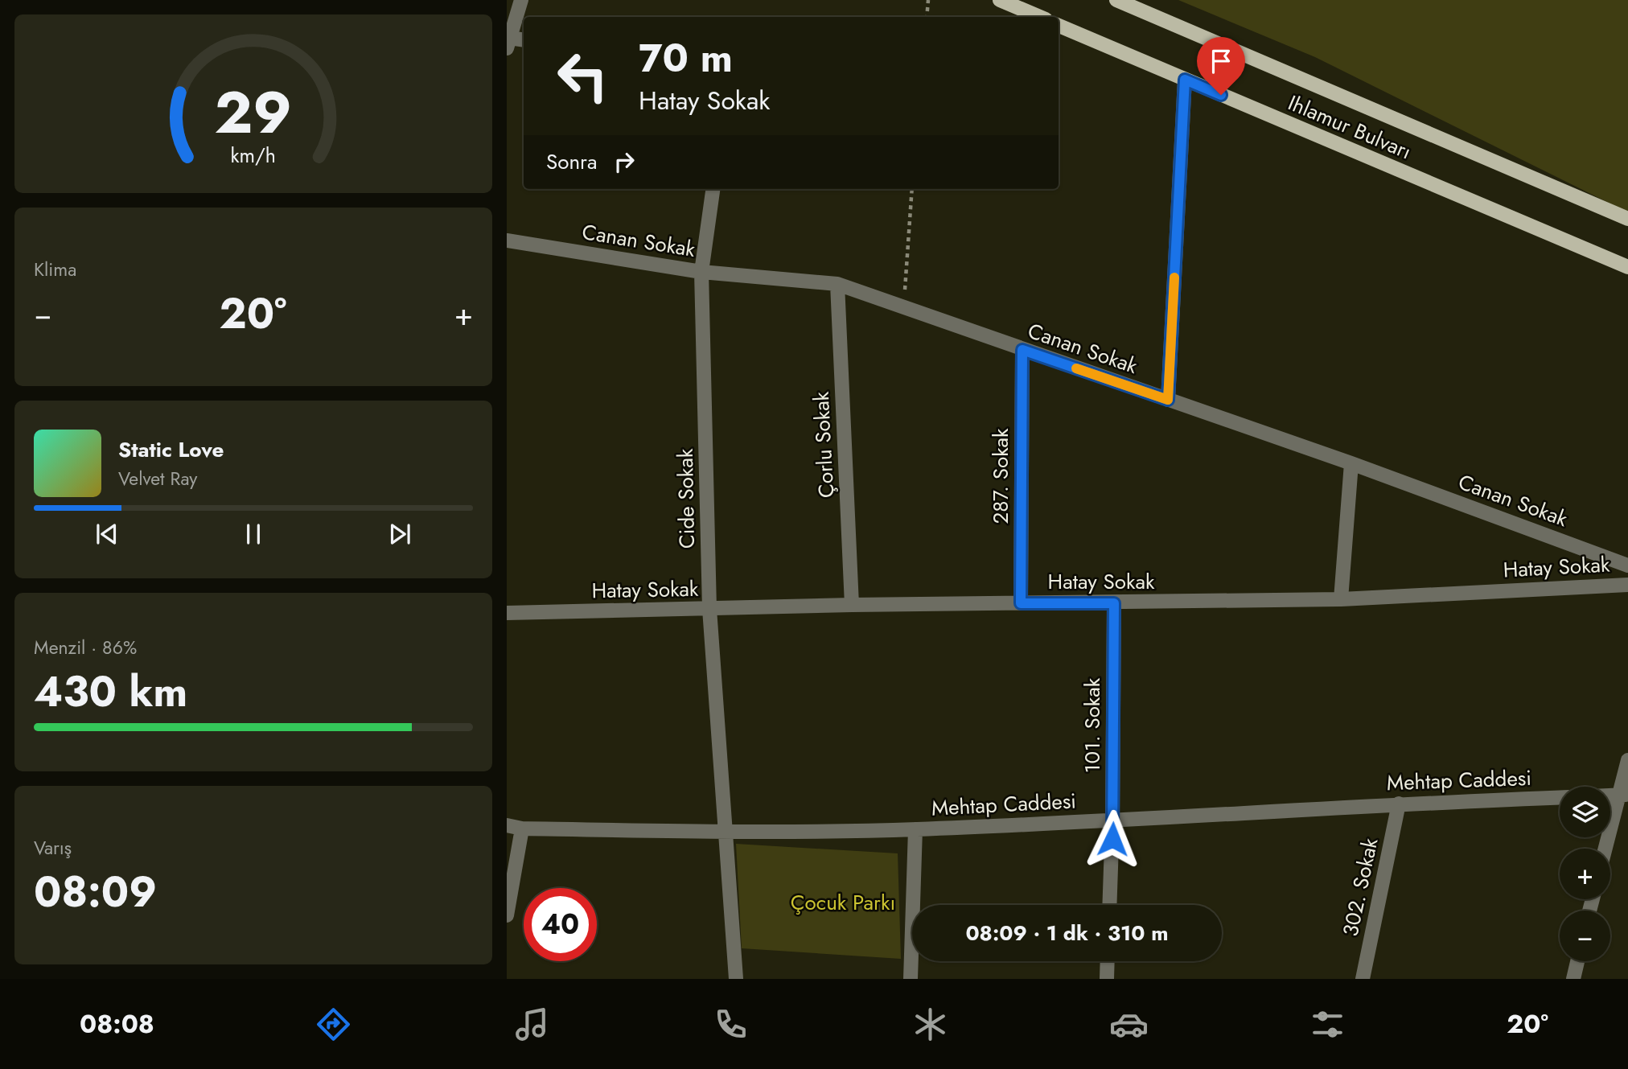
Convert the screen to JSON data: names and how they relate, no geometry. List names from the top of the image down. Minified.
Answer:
{"streets":{"main road":["Ihlamur Bulvarı"],"street":["Canan Sokak","Çorlu Sokak","287. Sokak","Cide Sokak","Hatay Sokak","101. Sokak","Mehtap Caddesi","302. Sokak"]},"crossings":[["Canan Sokak","Çorlu Sokak"],["Canan Sokak","287. Sokak"],["Canan Sokak","Cide Sokak"],["Çorlu Sokak","Hatay Sokak"],["287. Sokak","Hatay Sokak"],["Cide Sokak","Hatay Sokak"],["Cide Sokak","Mehtap Caddesi"],["Hatay Sokak","101. Sokak"],["101. Sokak","Mehtap Caddesi"],["Mehtap Caddesi","302. Sokak"]],"parks":["Çocuk Parkı"],"page":{"turn":["70 m","Hatay Sokak"],"then":"Sonra","tile":["Klima",["Menzil · 86%","430 km"],["Varış","08:09"]],"heat":["−","20°","+"],"song":["Static Love","Velvet Ray"],"map_buttons":["+","−"],"limit":"40","trip":"08:09 · 1 dk · 310 m","tabs":["08:08","20°"],"gauge":["29","km/h"]}}
